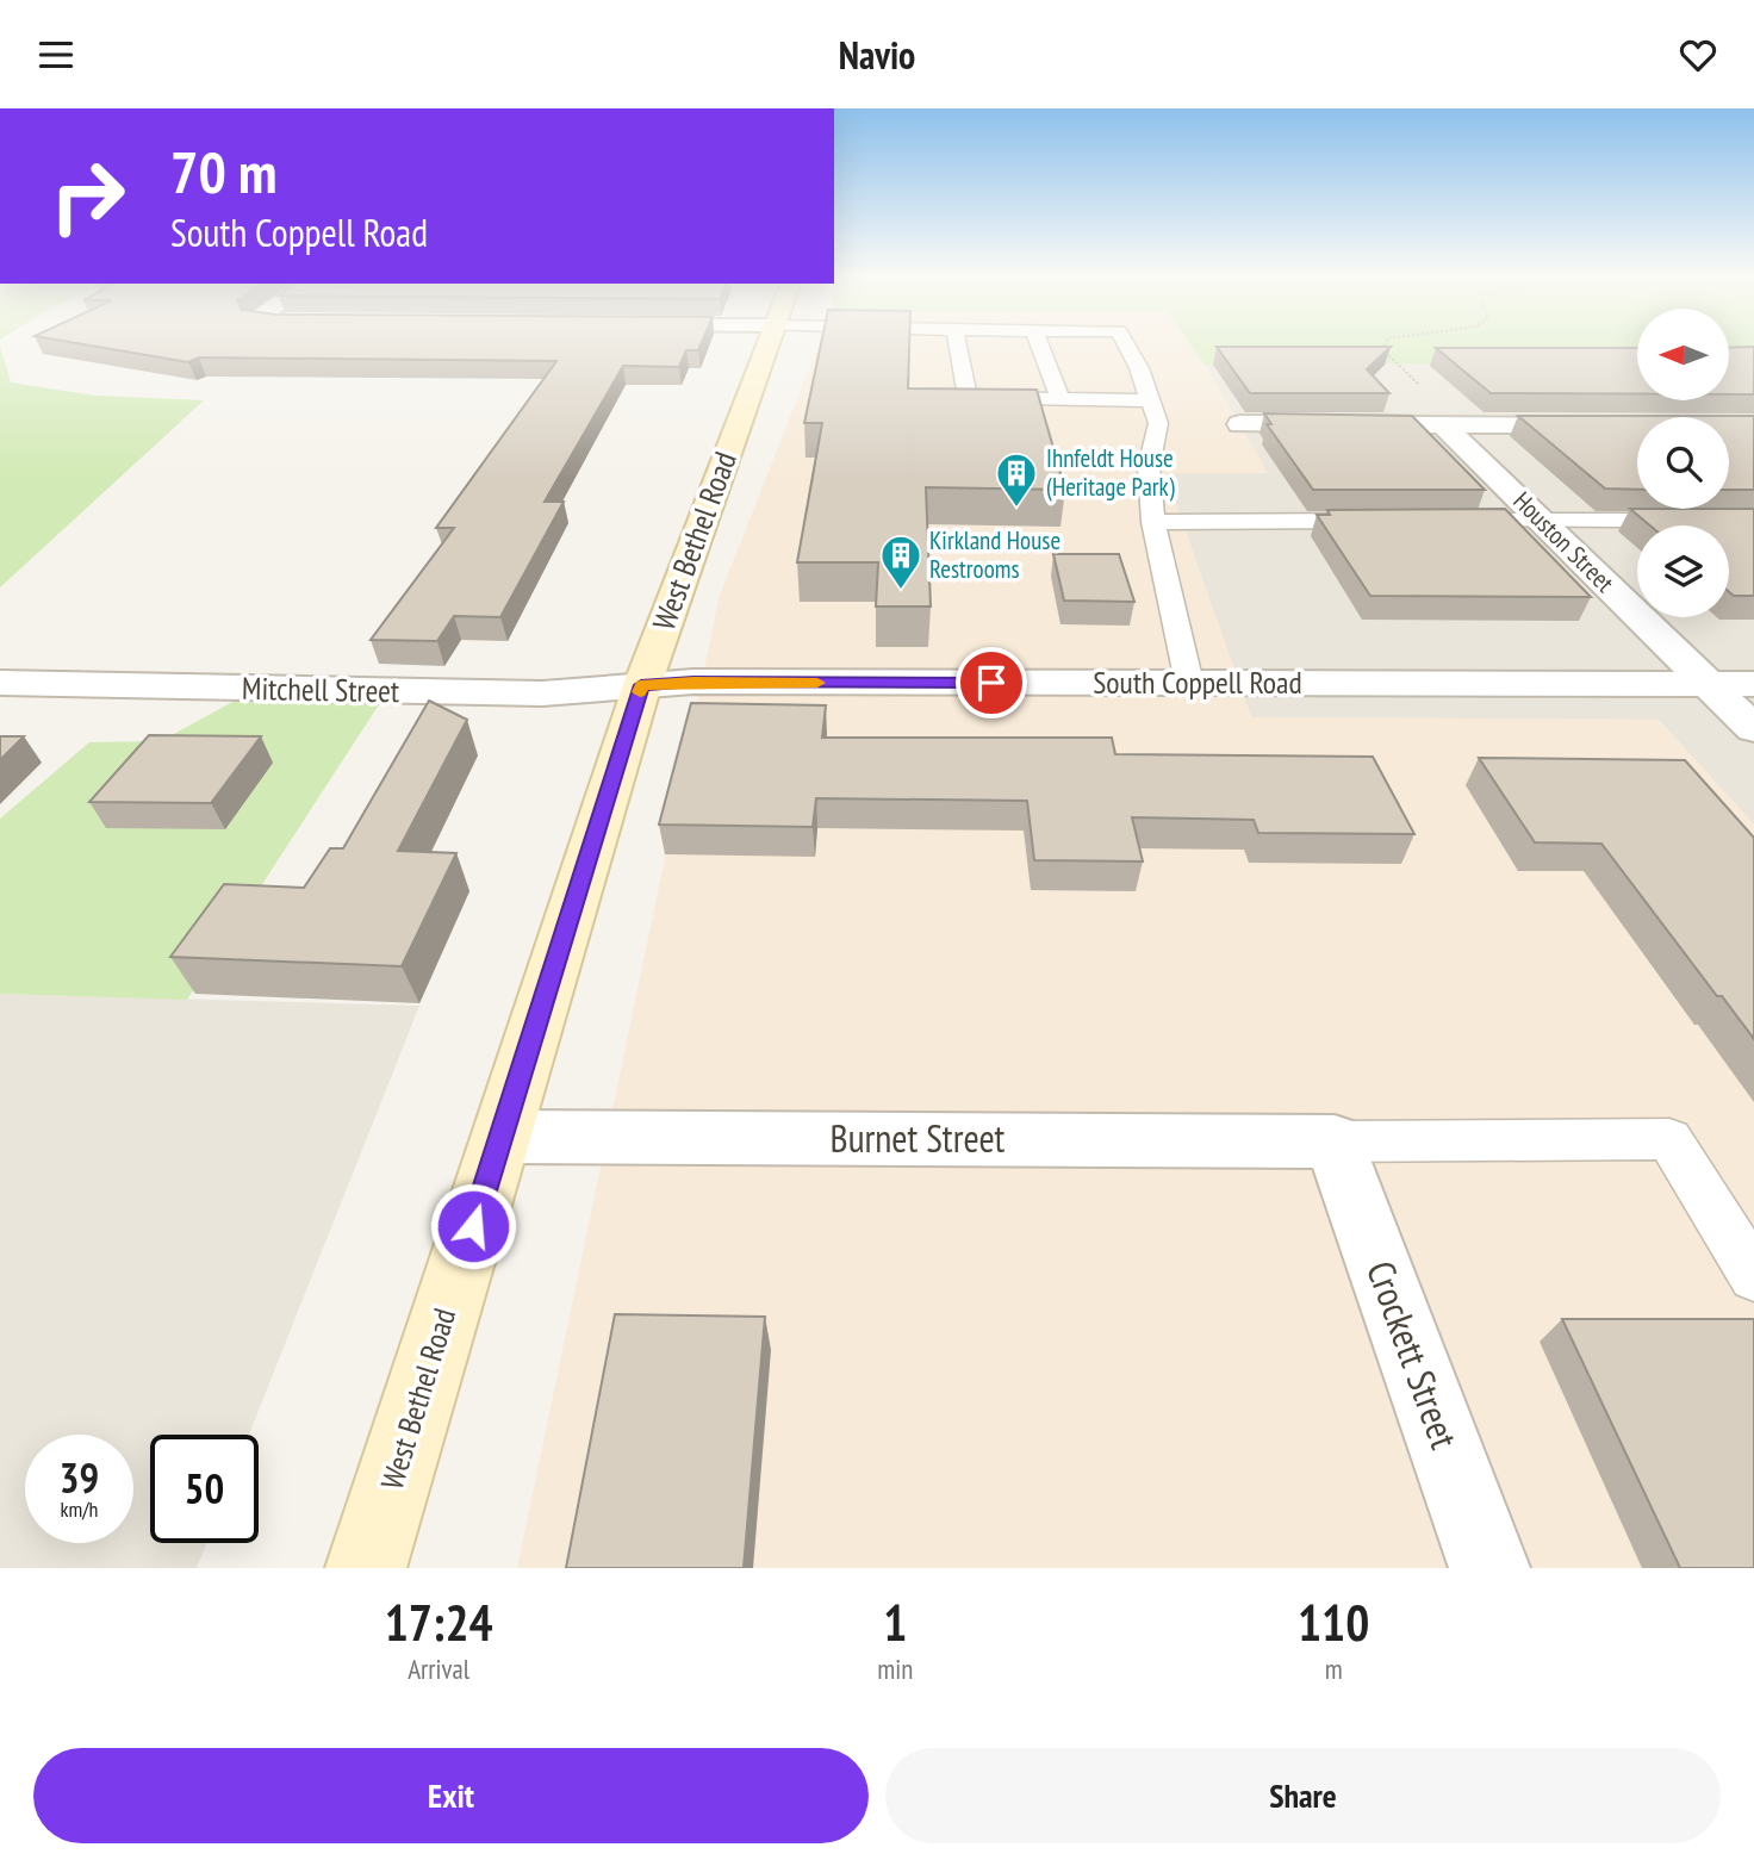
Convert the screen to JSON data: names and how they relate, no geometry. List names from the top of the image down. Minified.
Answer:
{"streets":{"main road":["West Bethel Road"],"street":["Houston Street","South Coppell Road","Mitchell Street","Burnet Street","Crockett Street"]},"crossings":[["West Bethel Road","South Coppell Road"],["West Bethel Road","Mitchell Street"],["West Bethel Road","Burnet Street"],["Houston Street","South Coppell Road"],["South Coppell Road","Mitchell Street"],["Burnet Street","Crockett Street"]],"places":{"building":["Ihnfeldt House (Heritage Park)","Kirkland House Restrooms"]},"north":"left","page":{"header":"Navio","turn":["70 m","South Coppell Road"],"speed":"39 km/h","limit":"50","eta":["17:24","Arrival","1","min","110","m"],"buttons":["Exit","Share"]}}
